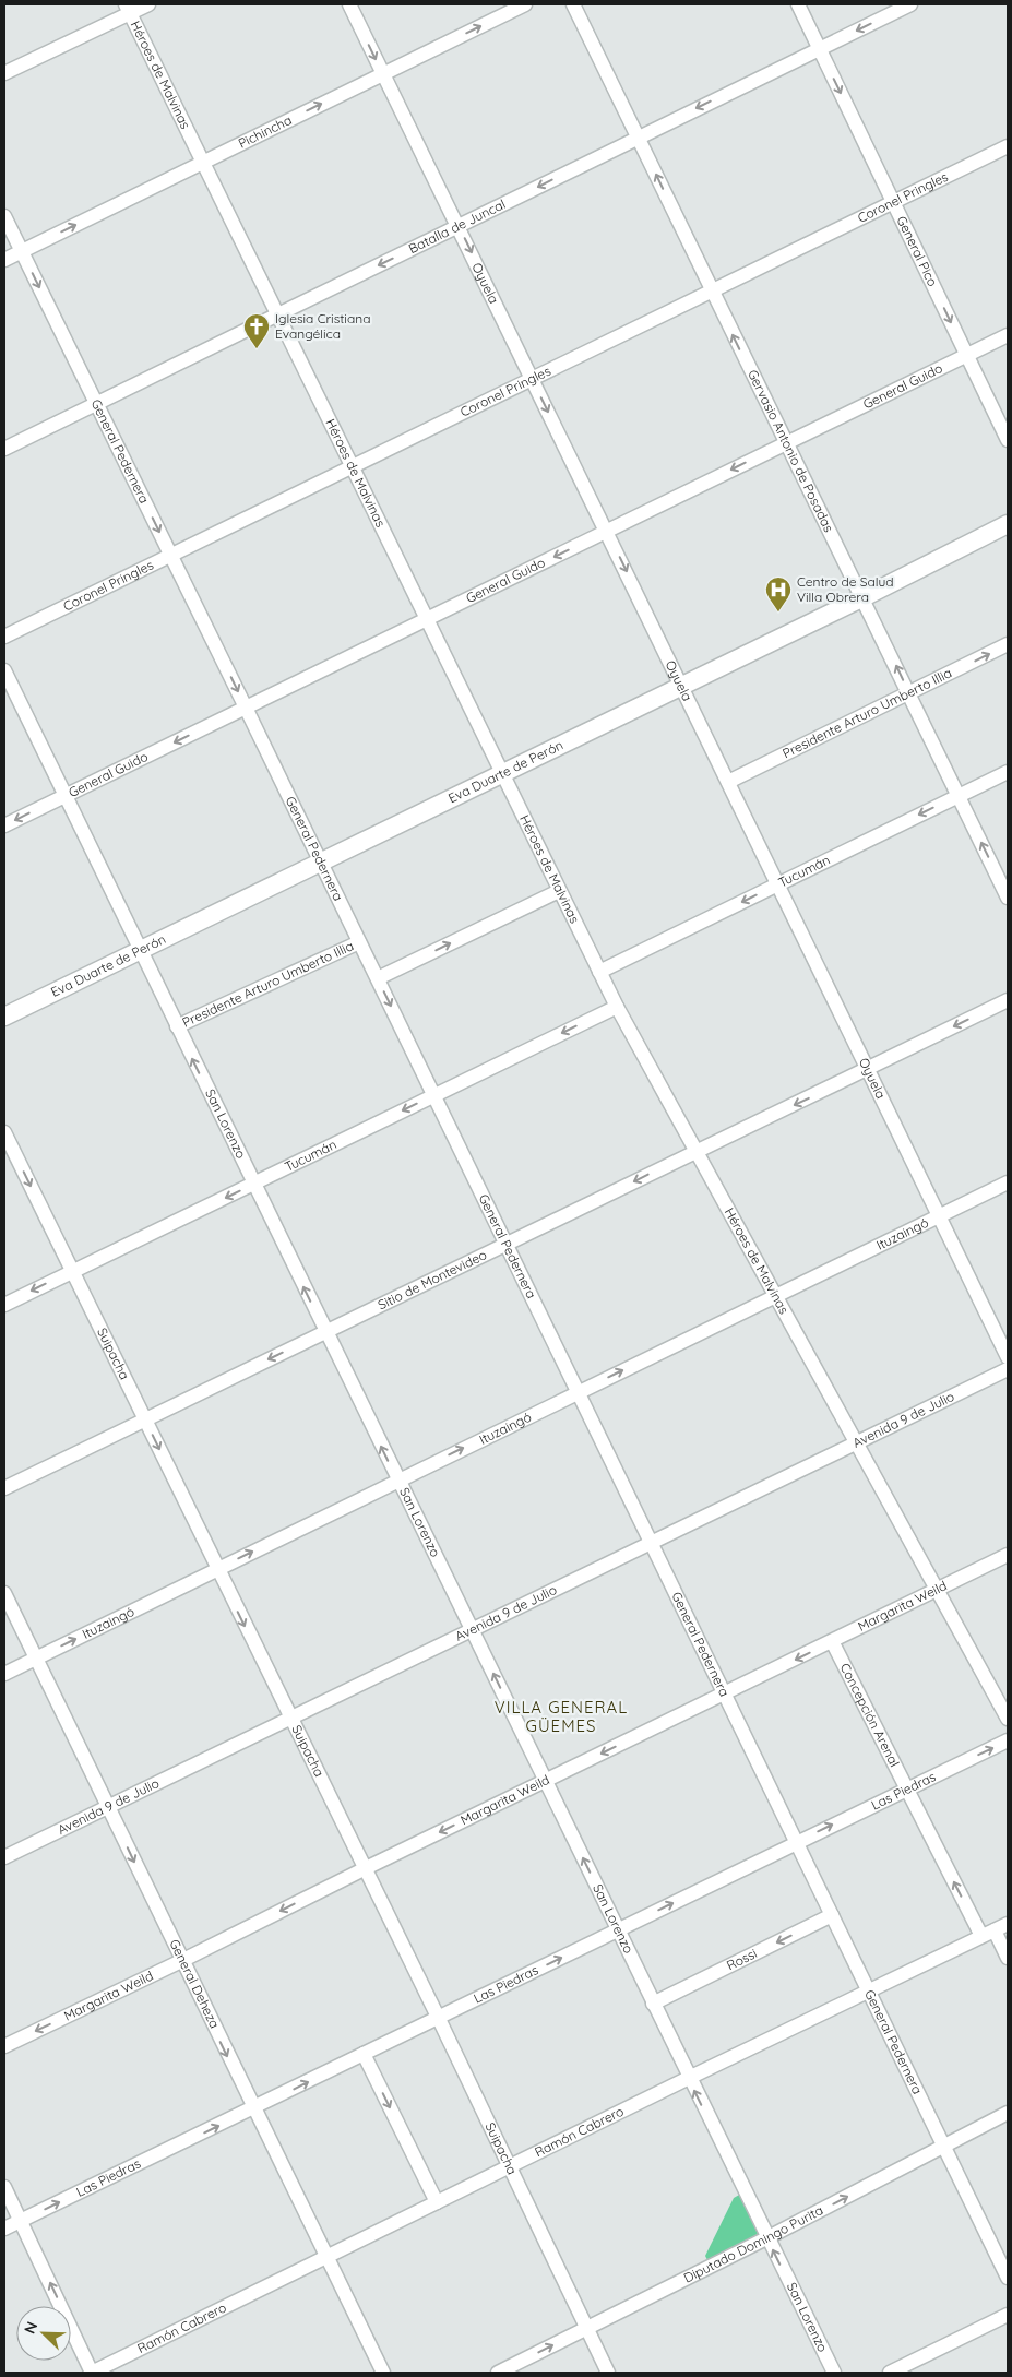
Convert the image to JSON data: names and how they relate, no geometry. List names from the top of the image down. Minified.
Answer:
{"streets":{"main road":["Eva Duarte de Perón"],"street":["Héroes de Malvinas","Pichincha","Coronel Pringles","Batalla de Juncal","General Pico","Oyuela","General Guido","General Pedernera","Gervasio Antonio de Posadas","Presidente Arturo Umberto Illia","Tucumán","San Lorenzo","Ituzaingó","Sitio de Montevideo","Suipacha","Avenida 9 de Julio","Margarita Weild","Concepción Arenal","Las Piedras","Rossi","General Deheza","Ramón Cabrero","Diputado Domingo Purita"]},"crossings":[["Héroes de Malvinas","Pichincha"],["Héroes de Malvinas","Coronel Pringles"],["Héroes de Malvinas","Batalla de Juncal"],["Héroes de Malvinas","General Guido"],["Héroes de Malvinas","Eva Duarte de Perón"],["Héroes de Malvinas","Tucumán"],["Héroes de Malvinas","Ituzaingó"],["Héroes de Malvinas","Sitio de Montevideo"],["Héroes de Malvinas","Avenida 9 de Julio"],["Héroes de Malvinas","Margarita Weild"],["Pichincha","Oyuela"],["Pichincha","General Pedernera"],["Coronel Pringles","General Pico"],["Coronel Pringles","Oyuela"],["Coronel Pringles","General Pedernera"],["Coronel Pringles","Gervasio Antonio de Posadas"],["Batalla de Juncal","General Pico"],["Batalla de Juncal","Oyuela"],["Batalla de Juncal","General Pedernera"],["Batalla de Juncal","Gervasio Antonio de Posadas"],["General Pico","General Guido"],["Oyuela","General Guido"],["Oyuela","Presidente Arturo Umberto Illia"],["Oyuela","Eva Duarte de Perón"],["Oyuela","Tucumán"],["Oyuela","Ituzaingó"],["Oyuela","Sitio de Montevideo"],["General Guido","General Pedernera"],["General Guido","Gervasio Antonio de Posadas"],["General Guido","San Lorenzo"],["General Pedernera","Presidente Arturo Umberto Illia"],["General Pedernera","Eva Duarte de Perón"],["General Pedernera","Tucumán"],["General Pedernera","Ituzaingó"],["General Pedernera","Sitio de Montevideo"],["General Pedernera","Avenida 9 de Julio"],["General Pedernera","Margarita Weild"],["General Pedernera","Las Piedras"],["General Pedernera","Rossi"],["General Pedernera","Ramón Cabrero"],["General Pedernera","Diputado Domingo Purita"],["Gervasio Antonio de Posadas","Presidente Arturo Umberto Illia"],["Gervasio Antonio de Posadas","Eva Duarte de Perón"],["Gervasio Antonio de Posadas","Tucumán"],["Presidente Arturo Umberto Illia","San Lorenzo"],["Eva Duarte de Perón","San Lorenzo"],["Tucumán","San Lorenzo"],["Tucumán","Suipacha"],["San Lorenzo","Ituzaingó"],["San Lorenzo","Sitio de Montevideo"],["San Lorenzo","Avenida 9 de Julio"],["San Lorenzo","Margarita Weild"],["San Lorenzo","Las Piedras"],["San Lorenzo","Rossi"],["San Lorenzo","Ramón Cabrero"],["San Lorenzo","Diputado Domingo Purita"],["Ituzaingó","Suipacha"],["Ituzaingó","General Deheza"],["Sitio de Montevideo","Suipacha"],["Suipacha","Avenida 9 de Julio"],["Suipacha","Margarita Weild"],["Suipacha","Las Piedras"],["Suipacha","Ramón Cabrero"],["Suipacha","Diputado Domingo Purita"],["Avenida 9 de Julio","General Deheza"],["Margarita Weild","Concepción Arenal"],["Margarita Weild","General Deheza"],["Concepción Arenal","Las Piedras"],["Concepción Arenal","Ramón Cabrero"],["Las Piedras","General Deheza"],["General Deheza","Ramón Cabrero"]],"one_way":["Pichincha","Batalla de Juncal","General Pico","Oyuela","General Guido","Gervasio Antonio de Posadas","Tucumán","San Lorenzo","Ituzaingó","Sitio de Montevideo","Suipacha","Margarita Weild","Concepción Arenal","Las Piedras","Rossi","General Deheza","Diputado Domingo Purita"],"districts":["VILLA GENERAL GÜEMES"],"places":{"church":["Iglesia Cristiana Evangélica"],"hospital":["Centro de Salud Villa Obrera"]},"north":"top left"}
